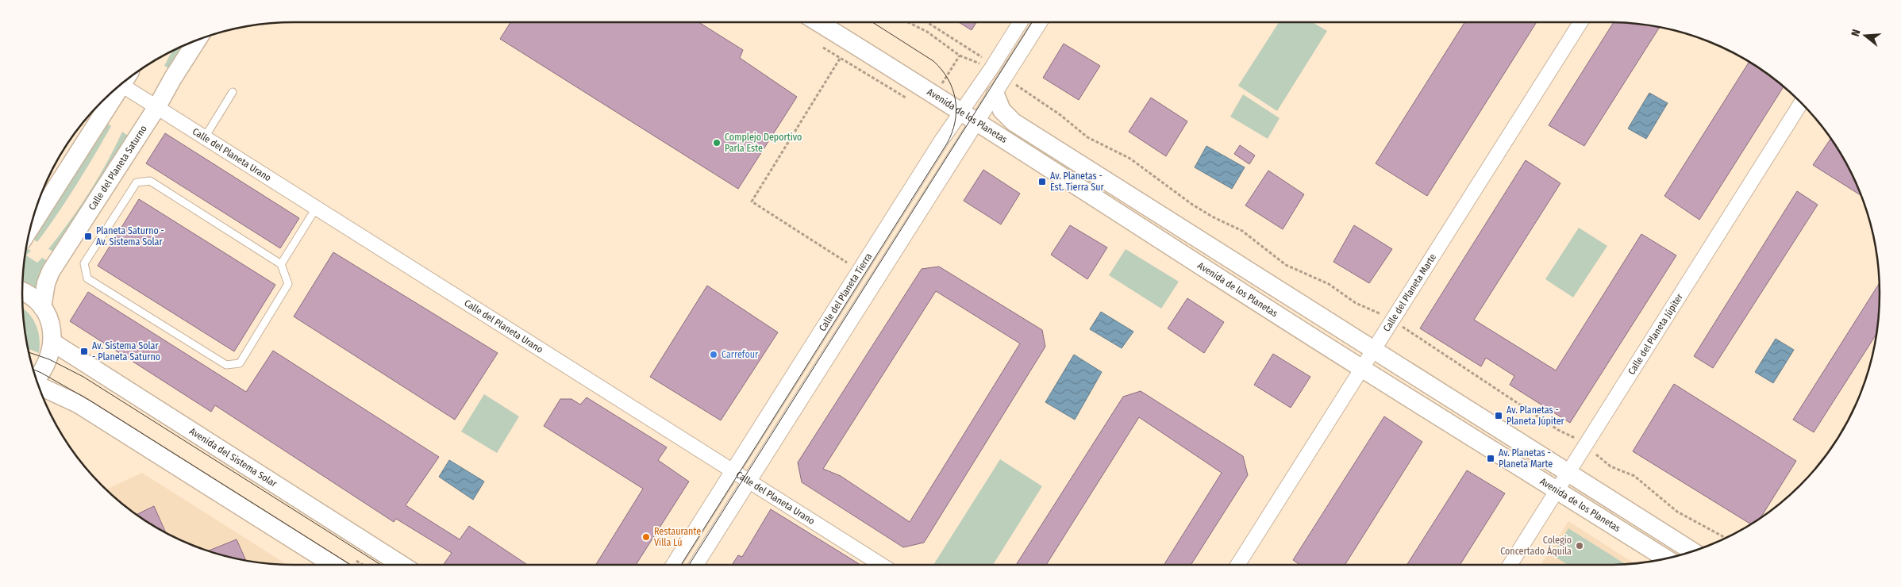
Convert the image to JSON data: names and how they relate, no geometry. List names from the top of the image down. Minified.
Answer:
{"streets":{"street":["Avenida de los Planetas","Calle del Planeta Urano","Calle del Planeta Saturno","Calle del Planeta Marte","Calle del Planeta Tierra","Calle del Planeta Júpiter","Avenida del Sistema Solar"]},"crossings":[["Avenida de los Planetas","Calle del Planeta Marte"],["Avenida de los Planetas","Calle del Planeta Tierra"],["Avenida de los Planetas","Calle del Planeta Júpiter"],["Calle del Planeta Urano","Calle del Planeta Saturno"],["Calle del Planeta Urano","Calle del Planeta Tierra"]],"places":{"other":["Complejo Deportivo Parla Este","Carrefour","Restaurante Villa Lú","Colegio Concertado Áquila"],"transit":["Av. Planetas - Est. Tierra Sur","Planeta Saturno - Av. Sistema Solar","Av. Sistema Solar - Planeta Saturno","Av. Planetas - Planeta Júpiter","Av. Planetas - Planeta Marte"]},"north":"left"}
